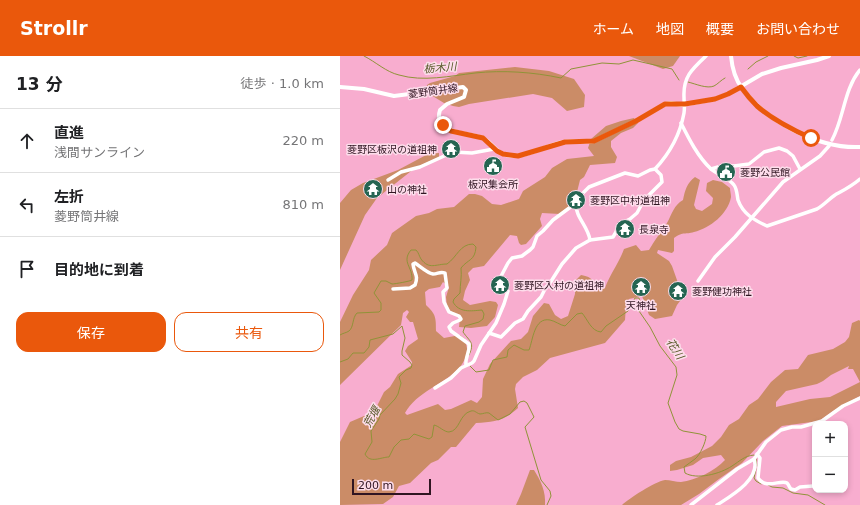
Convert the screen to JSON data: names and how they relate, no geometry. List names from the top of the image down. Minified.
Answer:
{"streets":{"main road":["菱野筒井線"]},"water":["栃木川","花川","荒堰"],"places":{"temple":["菱野区板沢の道祖神","山の神社","菱野区中村道祖神","長泉寺","菱野区入村の道祖神","天神社","菱野健功神社"],"public building":["板沢集会所","菱野公民館"]},"scale_bar":"200 m","page":{"header":"Strollr","nav":["ホーム","地図","概要","お問い合わせ"],"heading":["13 分","徒歩 · 1.0 km"],"list":[["直進","浅間サンライン","220 m"],["左折","菱野筒井線","810 m"],"目的地に到着"],"buttons":["保存","共有"],"map_buttons":["+","−"],"scale":"200 m"}}
